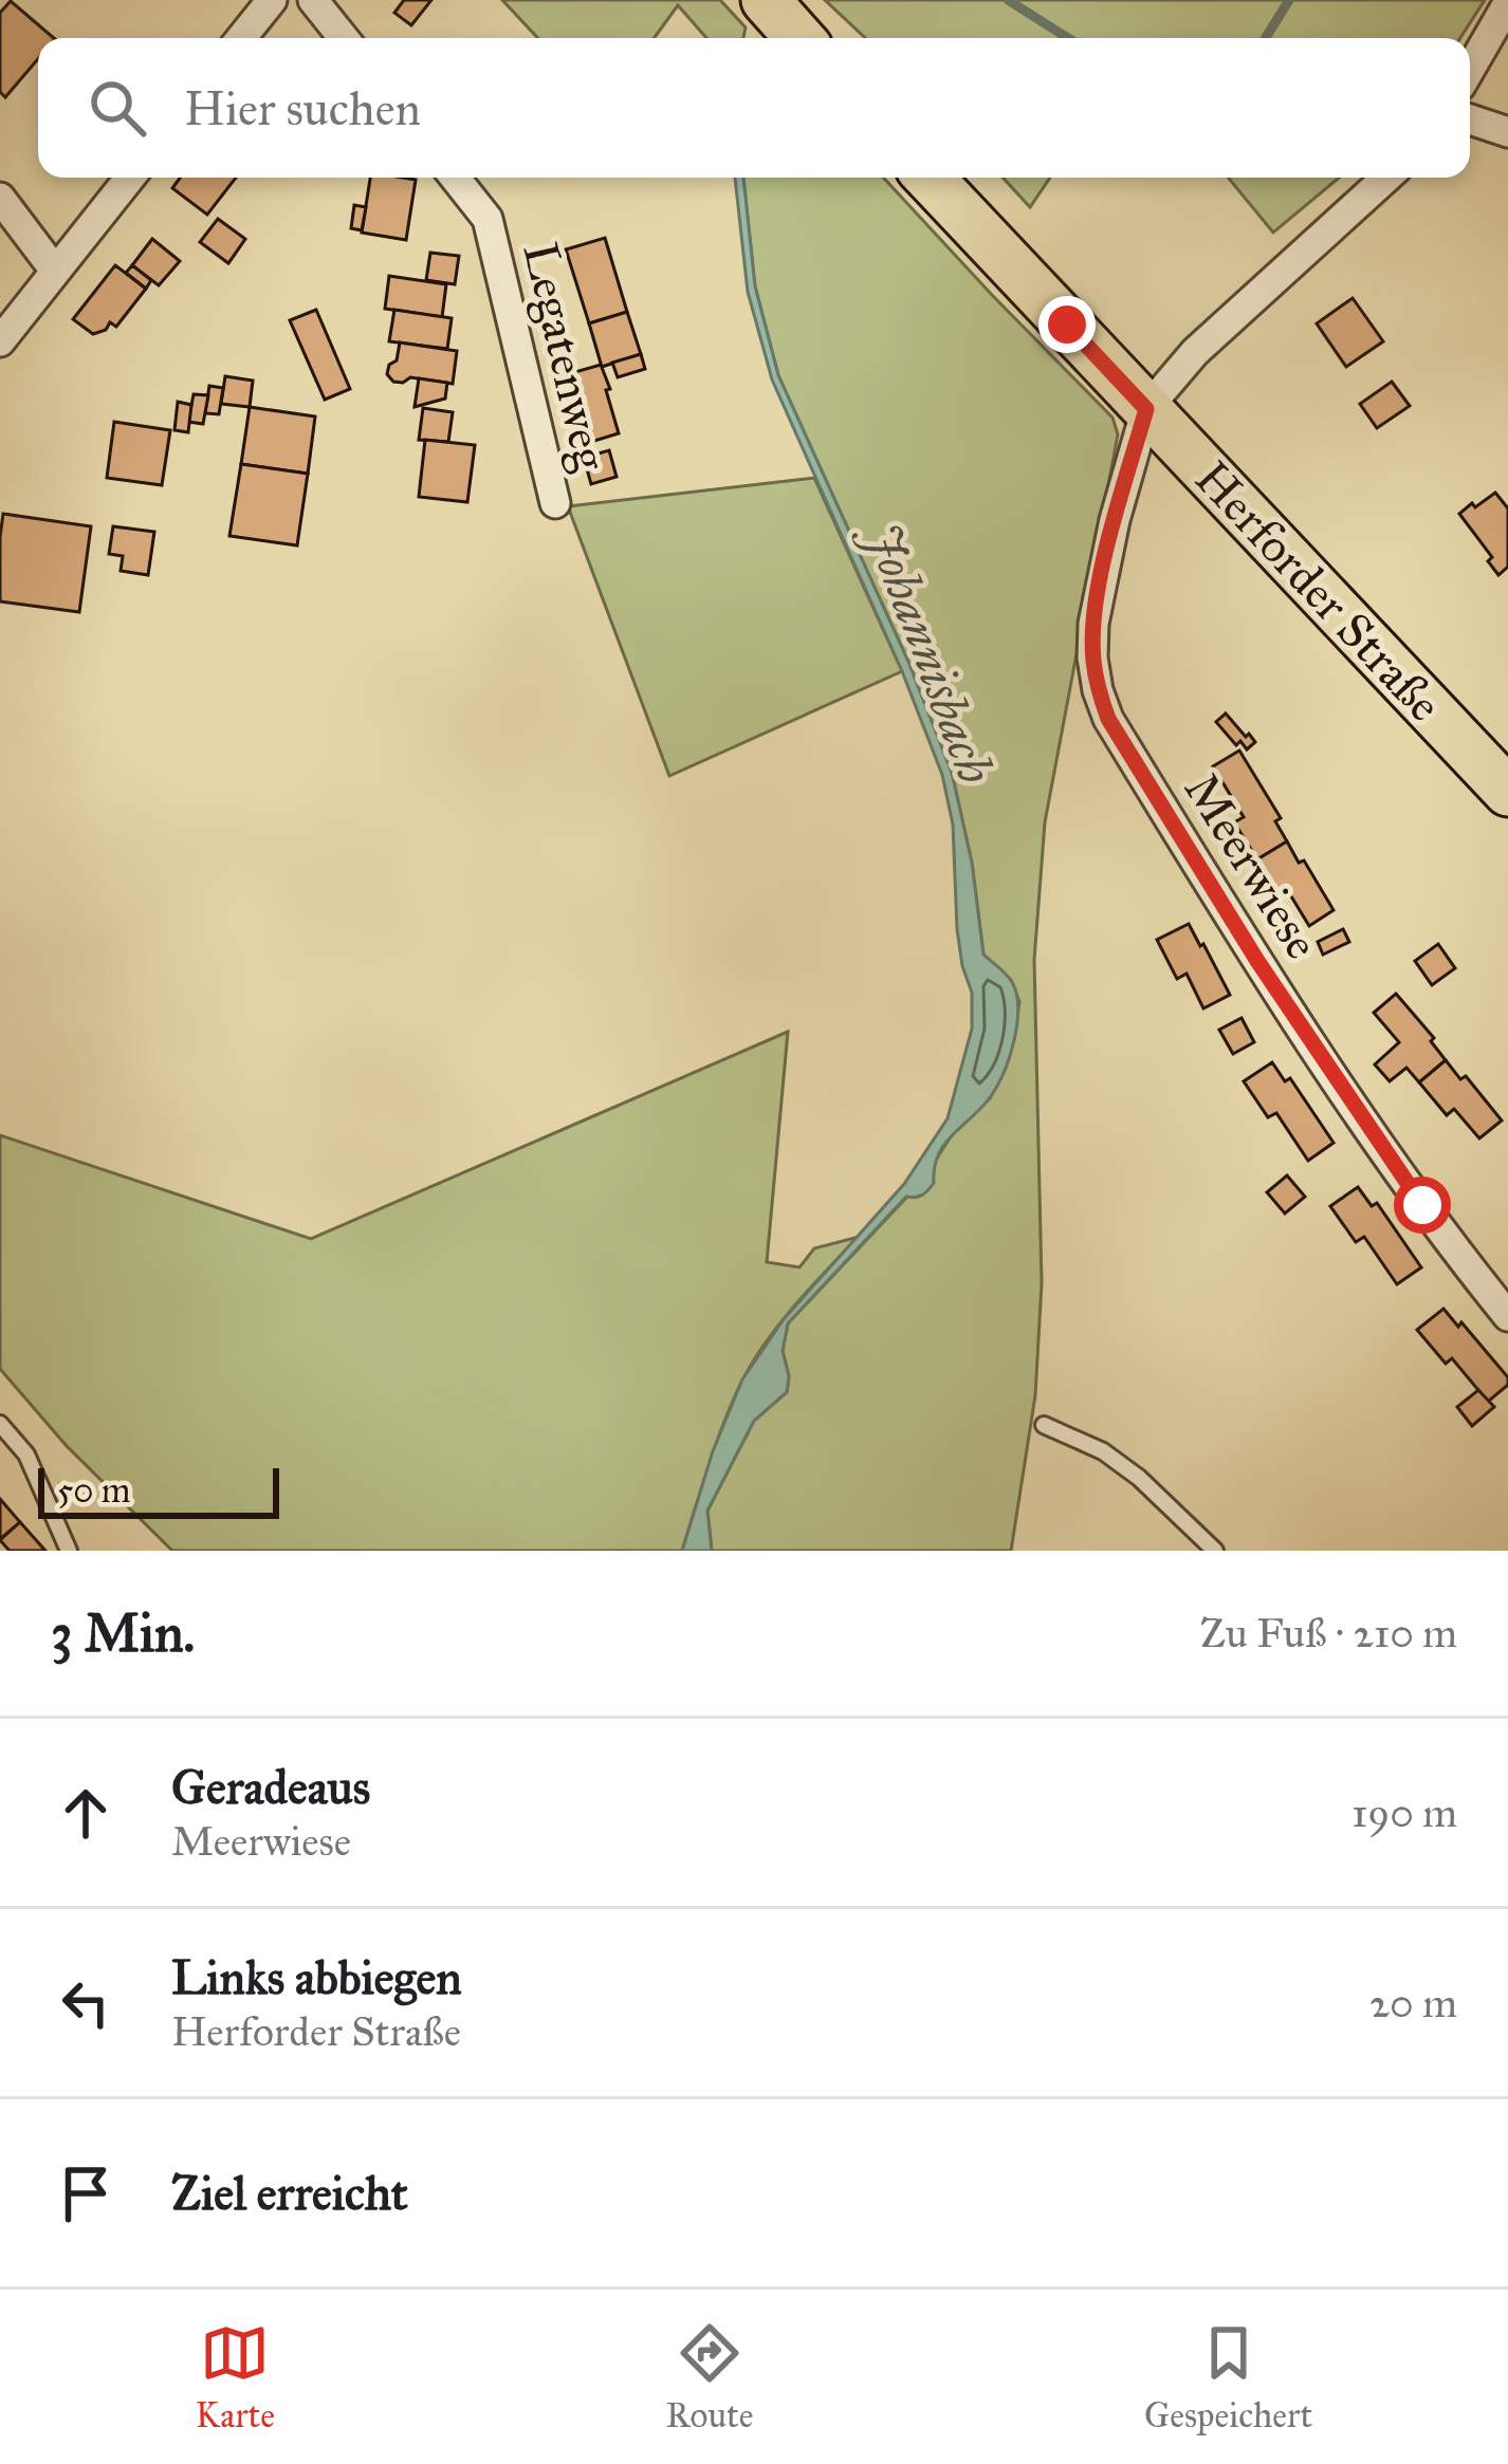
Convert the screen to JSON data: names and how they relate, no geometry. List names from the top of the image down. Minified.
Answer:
{"streets":{"main road":["Herforder Straße"],"street":["Legatenweg","Meerwiese"]},"crossings":[["Herforder Straße","Meerwiese"]],"water":["Johannisbach"],"scale_bar":"50 m","page":{"search":"Hier suchen","scale":"50 m","heading":["3 Min.","Zu Fuß · 210 m"],"list":[["Geradeaus","Meerwiese","190 m"],["Links abbiegen","Herforder Straße","20 m"],"Ziel erreicht"],"nav":["Karte","Route","Gespeichert"]}}
